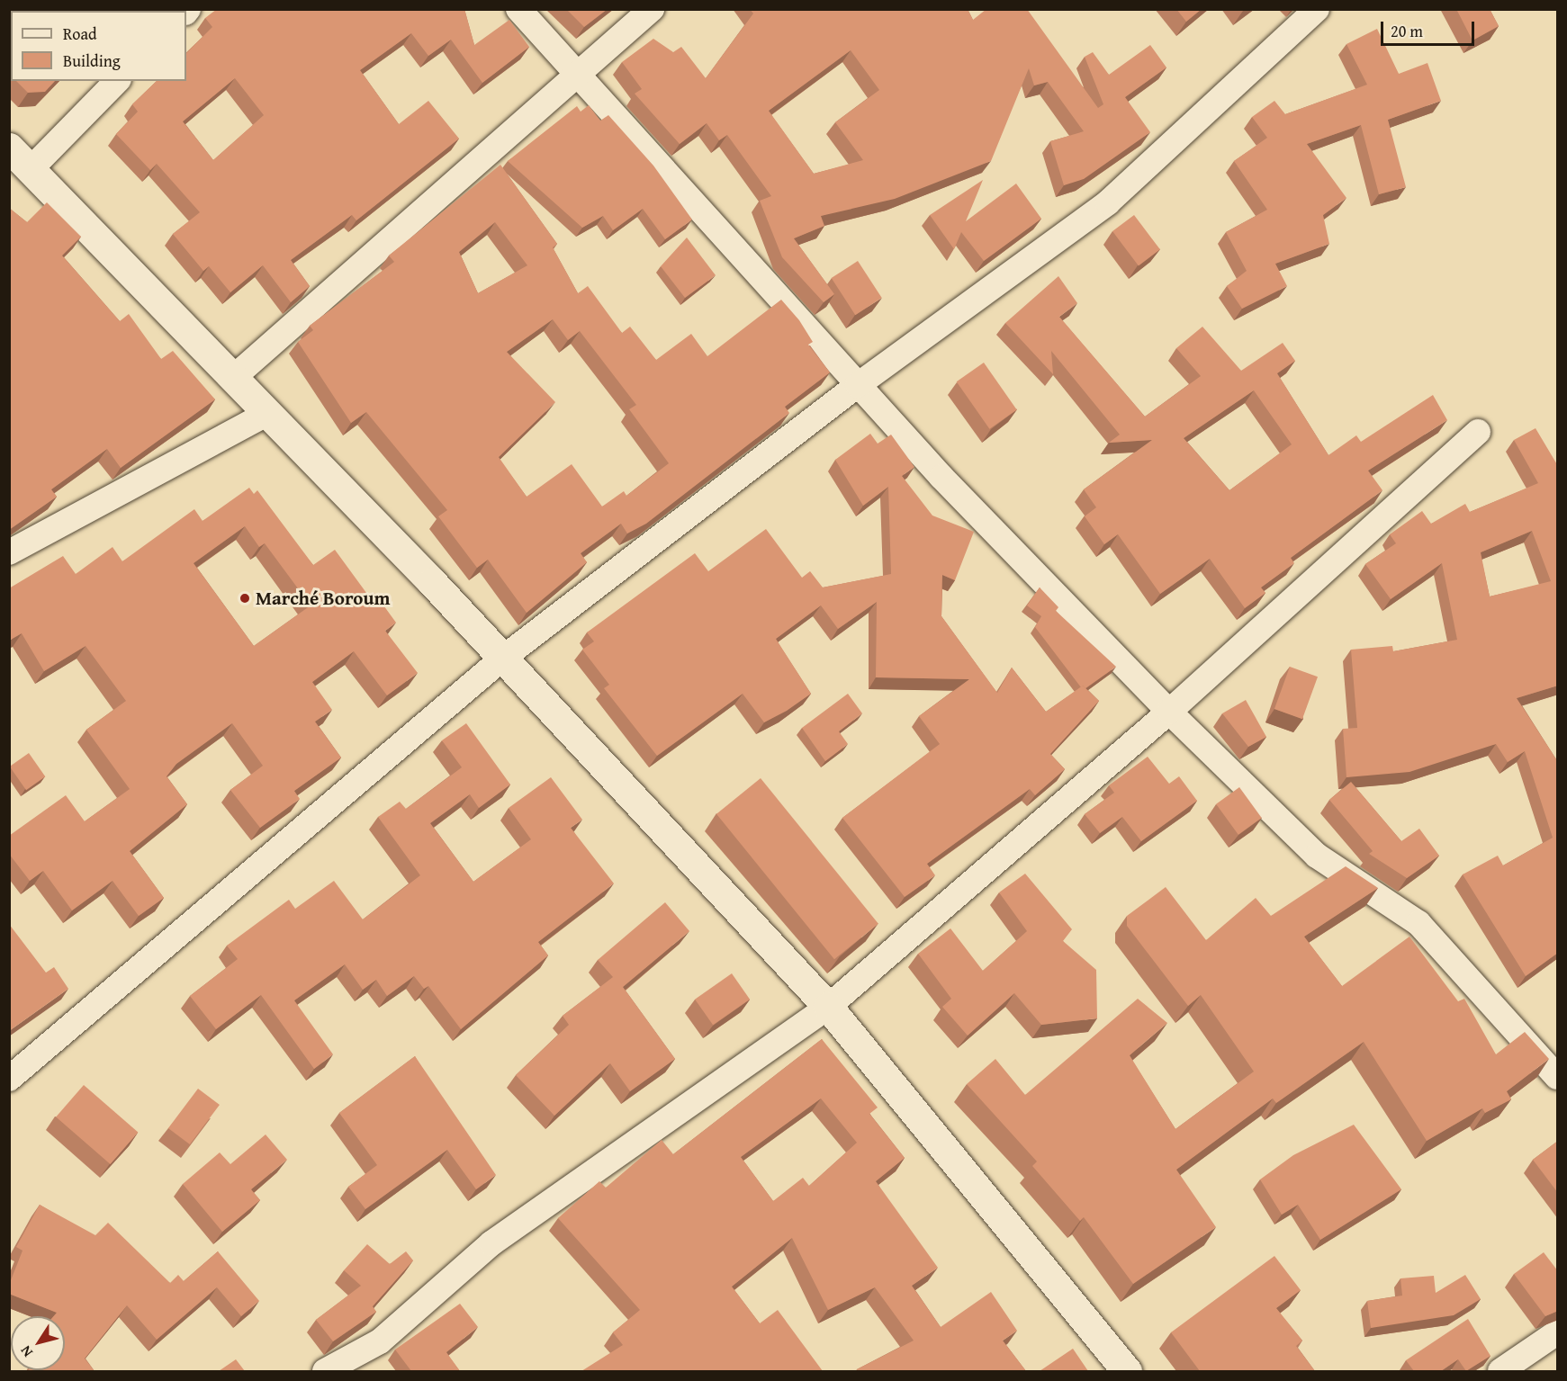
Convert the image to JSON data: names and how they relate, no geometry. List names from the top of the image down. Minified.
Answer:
{"places":["Marché Boroum"],"legend":["Road","Building"],"scale_bar":"20 m","north":"bottom left"}
